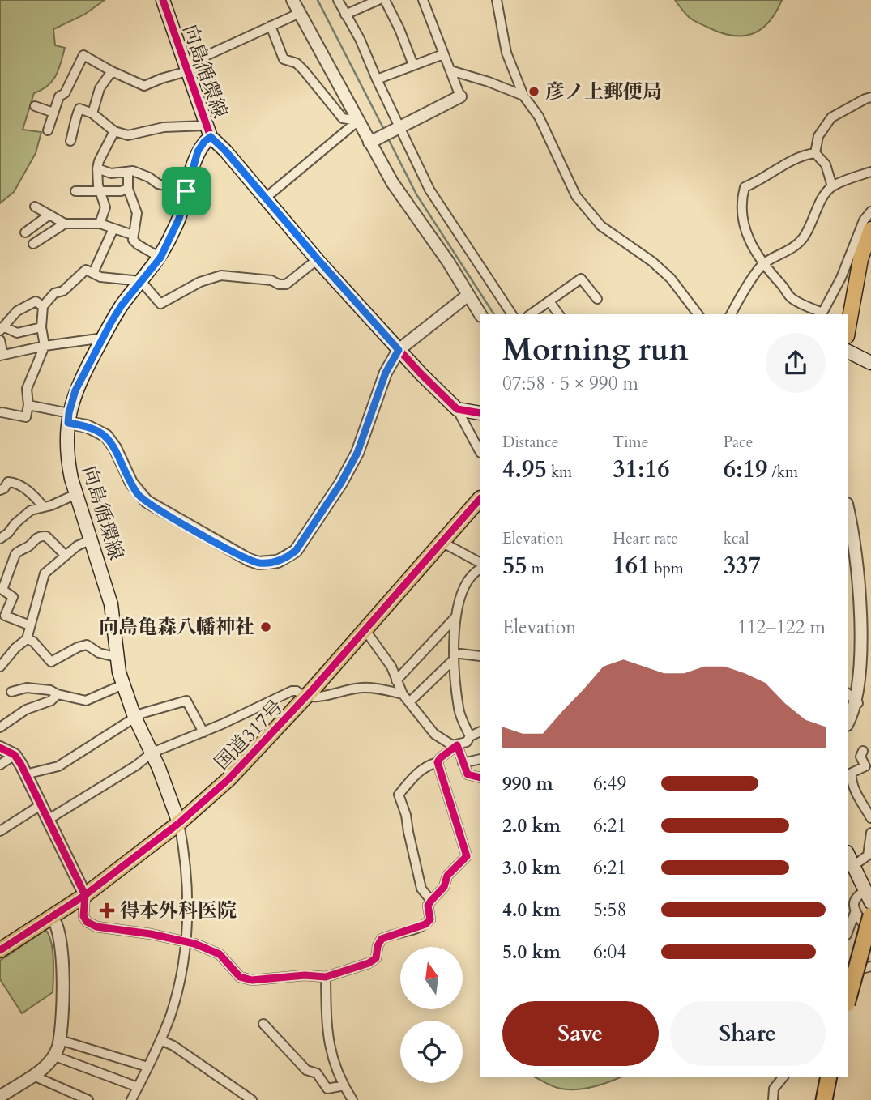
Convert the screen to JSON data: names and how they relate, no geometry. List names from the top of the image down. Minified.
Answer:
{"streets":{"highway":["国道317号"],"main road":["向島循環線"]},"crossings":[["向島循環線","国道317号"]],"places":{"other":["彦ノ上郵便局","向島亀森八幡神社"],"health":["得本外科医院"]},"north":"top","page":{"heading":["Morning run","07:58 · 5 × 990 m"],"stats":[["Distance","4.95 km"],["Time","31:16"],["Pace","6:19 /km"],["Elevation","55 m"],["Heart rate","161 bpm"],["kcal","337"]],"chart":["Elevation","112–122 m"],"list":[{"name":"990 m","note":"6:49"},{"name":"2.0 km","note":"6:21"},{"name":"3.0 km","note":"6:21"},{"name":"4.0 km","note":"5:58"},{"name":"5.0 km","note":"6:04"}],"buttons":["Save","Share"]}}
